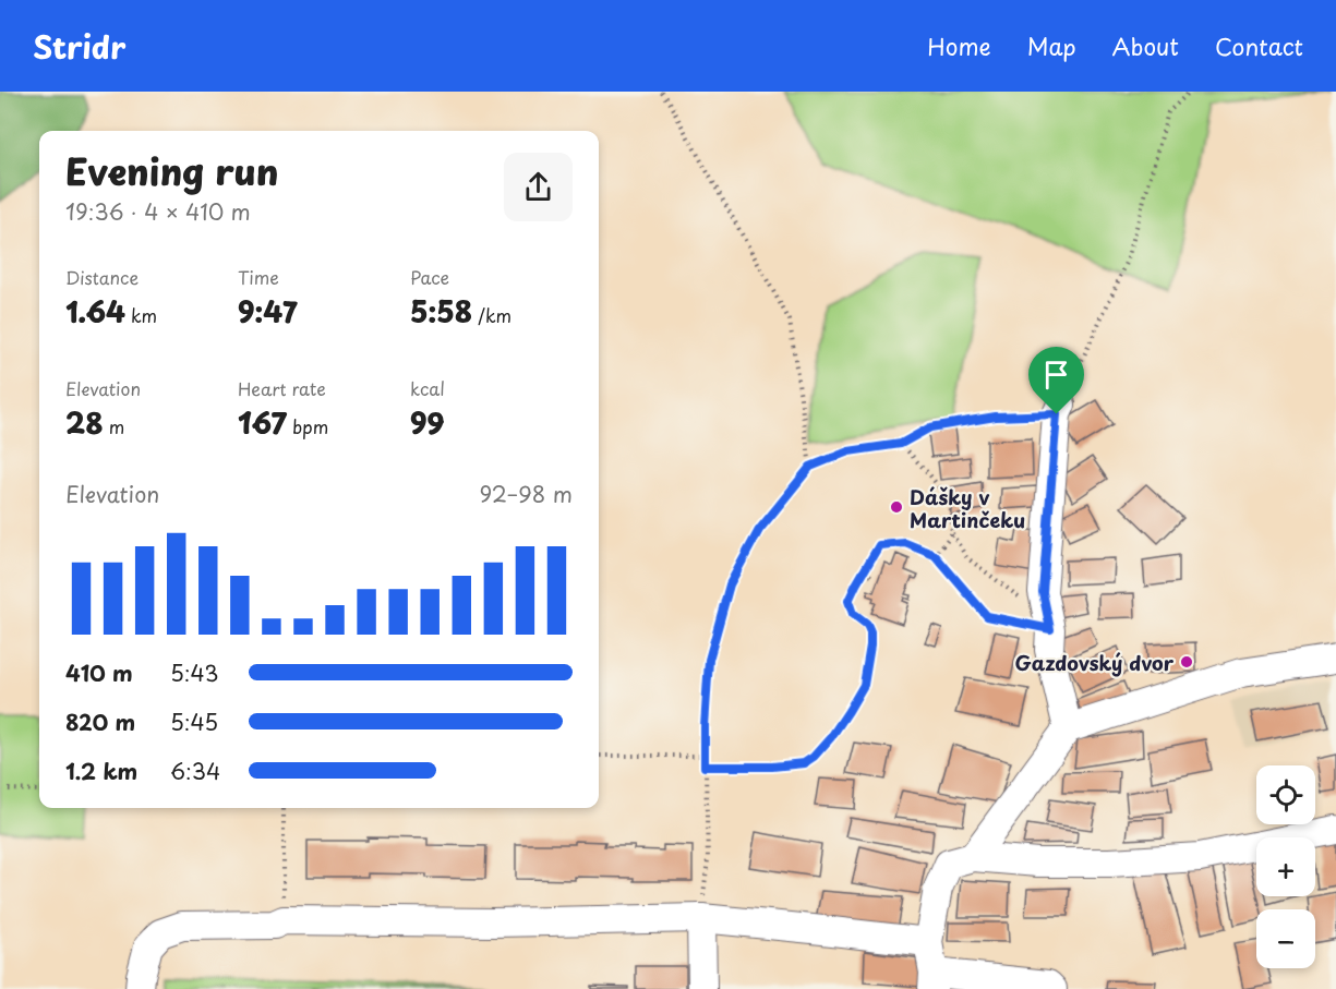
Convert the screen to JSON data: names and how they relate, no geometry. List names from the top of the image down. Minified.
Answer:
{"places":["Dášky v Martinčeku","Gazdovský dvor"],"page":{"header":"Stridr","nav":["Home","Map","About","Contact"],"heading":["Evening run","19:36 · 4 × 410 m"],"stats":[["Distance","1.64 km"],["Time","9:47"],["Pace","5:58 /km"],["Elevation","28 m"],["Heart rate","167 bpm"],["kcal","99"]],"chart":["Elevation","92–98 m"],"list":[{"name":"410 m","note":"5:43"},{"name":"820 m","note":"5:45"},{"name":"1.2 km","note":"6:34"}],"map_buttons":["+","−"]}}
